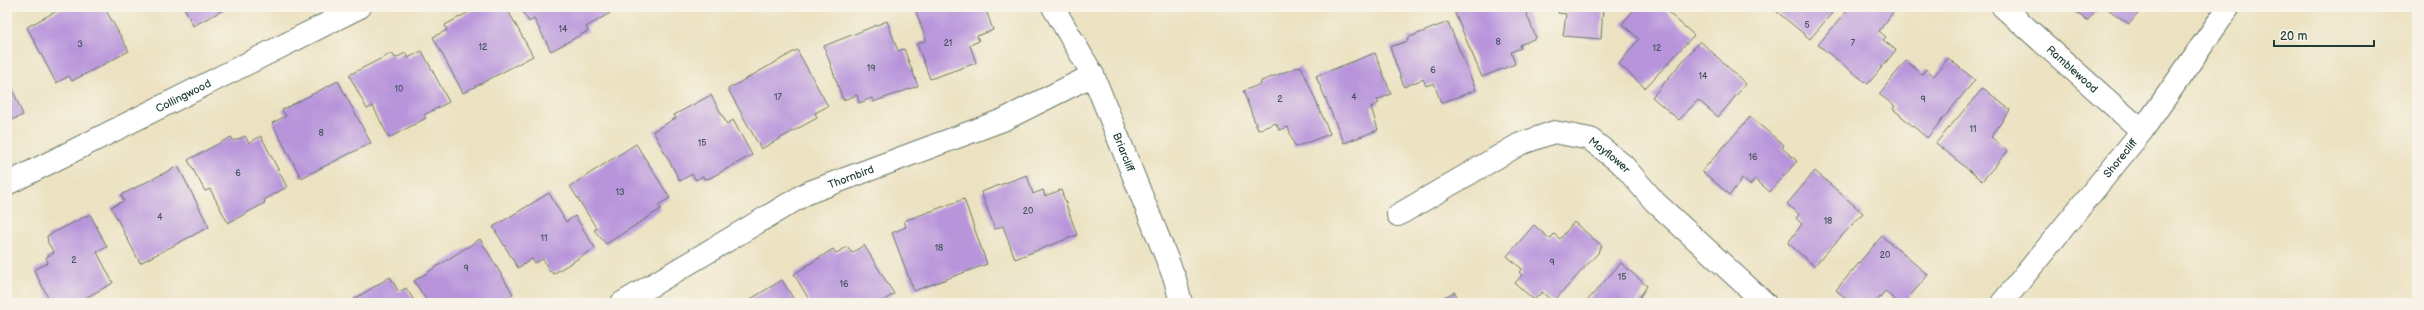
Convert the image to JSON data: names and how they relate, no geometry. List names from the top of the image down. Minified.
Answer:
{"streets":{"street":["Ramblewood","Collingwood","Briarcliff","Mayflower","Shorecliff","Thornbird"]},"crossings":[["Ramblewood","Shorecliff"],["Briarcliff","Thornbird"]],"house_numbers":["5","14","8","21","7","3","12","12","19","6","14","10","17","4","2","9","11","8","15","16","6","13","20","4","18","11","18","20","2","9","9","15","16"],"scale_bar":"20 m"}
